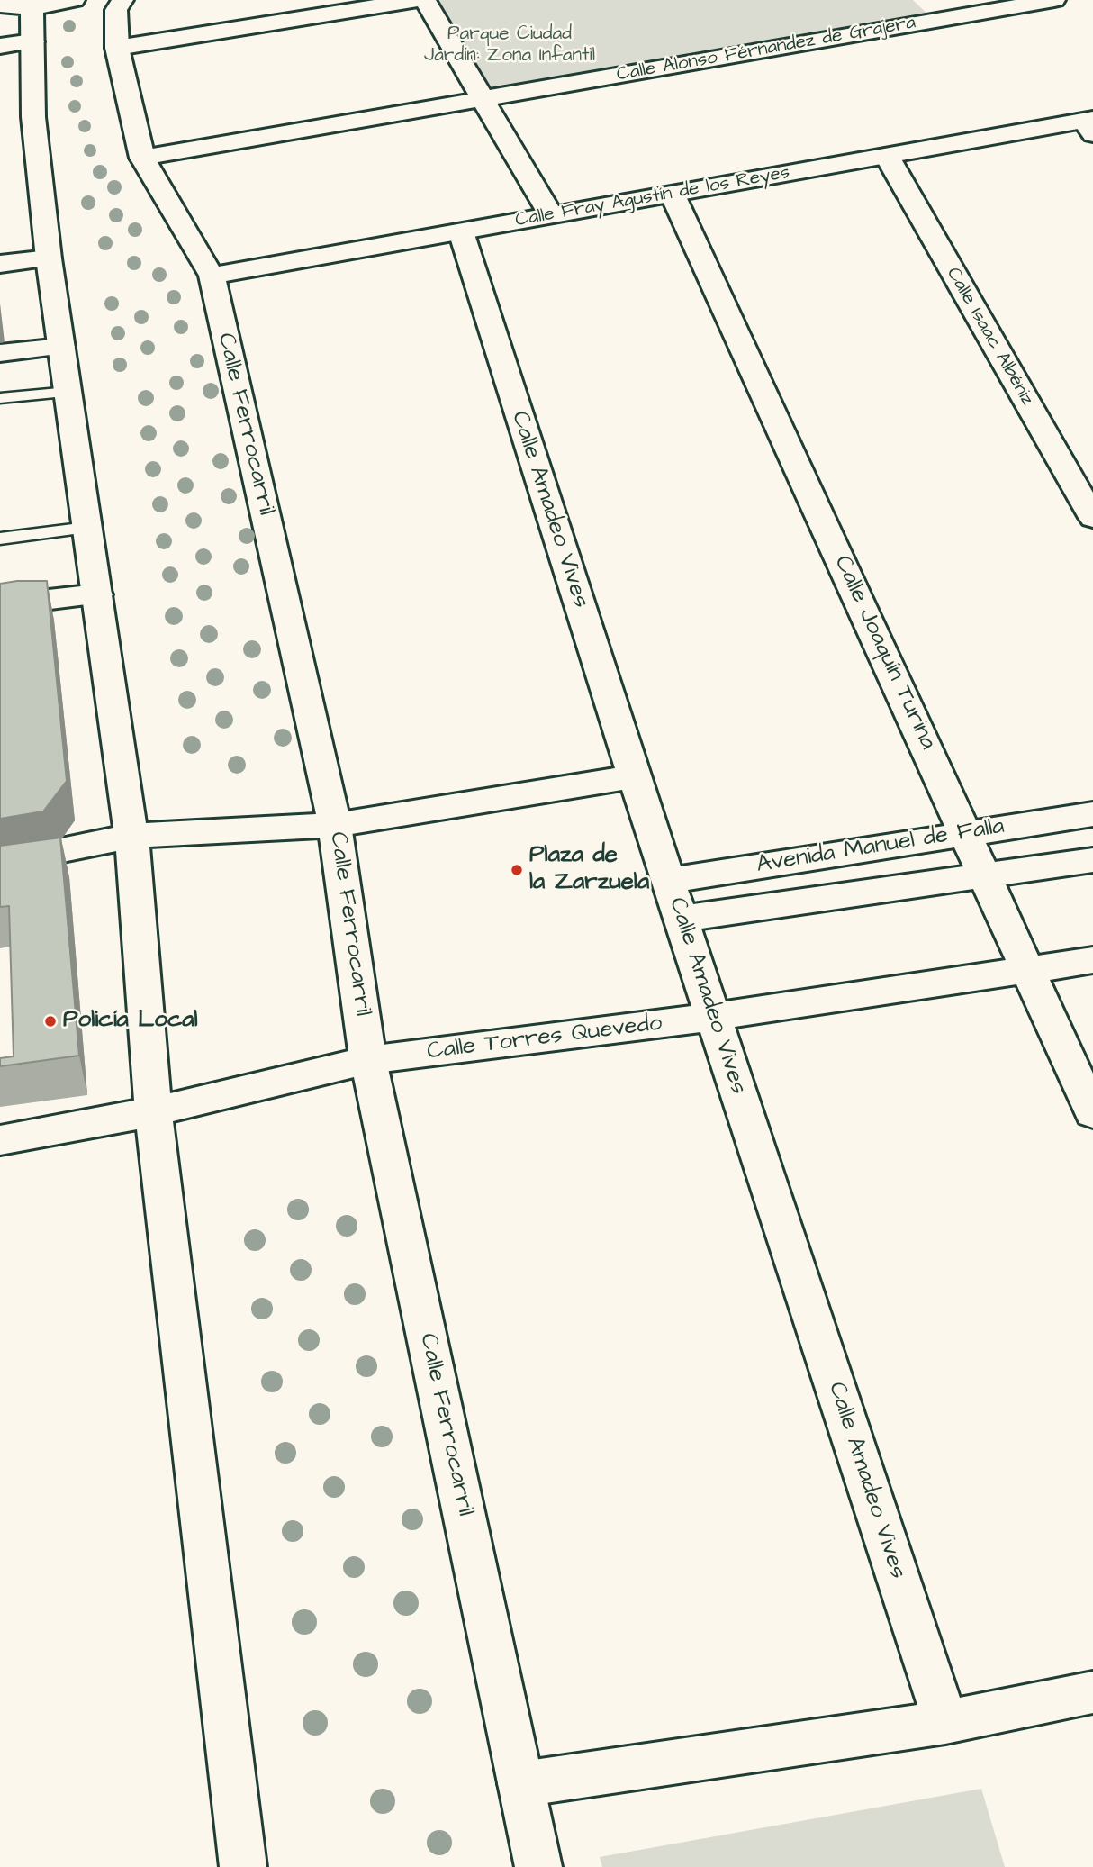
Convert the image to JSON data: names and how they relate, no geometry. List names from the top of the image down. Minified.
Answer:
{"streets":{"street":["Calle Alonso Férnandez de Grajera","Calle Fray Agustín de los Reyes","Calle Isaac Albéniz","Calle Ferrocarril","Calle Amadeo Vives","Calle Joaquín Turina","Avenida Manuel de Falla","Calle Torres Quevedo"]},"crossings":[["Calle Alonso Férnandez de Grajera","Calle Ferrocarril"],["Calle Fray Agustín de los Reyes","Calle Isaac Albéniz"],["Calle Fray Agustín de los Reyes","Calle Ferrocarril"],["Calle Fray Agustín de los Reyes","Calle Amadeo Vives"],["Calle Fray Agustín de los Reyes","Calle Joaquín Turina"],["Calle Ferrocarril","Calle Torres Quevedo"],["Calle Amadeo Vives","Avenida Manuel de Falla"],["Calle Amadeo Vives","Calle Torres Quevedo"],["Calle Joaquín Turina","Avenida Manuel de Falla"],["Calle Joaquín Turina","Calle Torres Quevedo"]],"parks":["Parque Ciudad Jardín: Zona Infantil"],"places":["Plaza de la Zarzuela","Policía Local"]}
